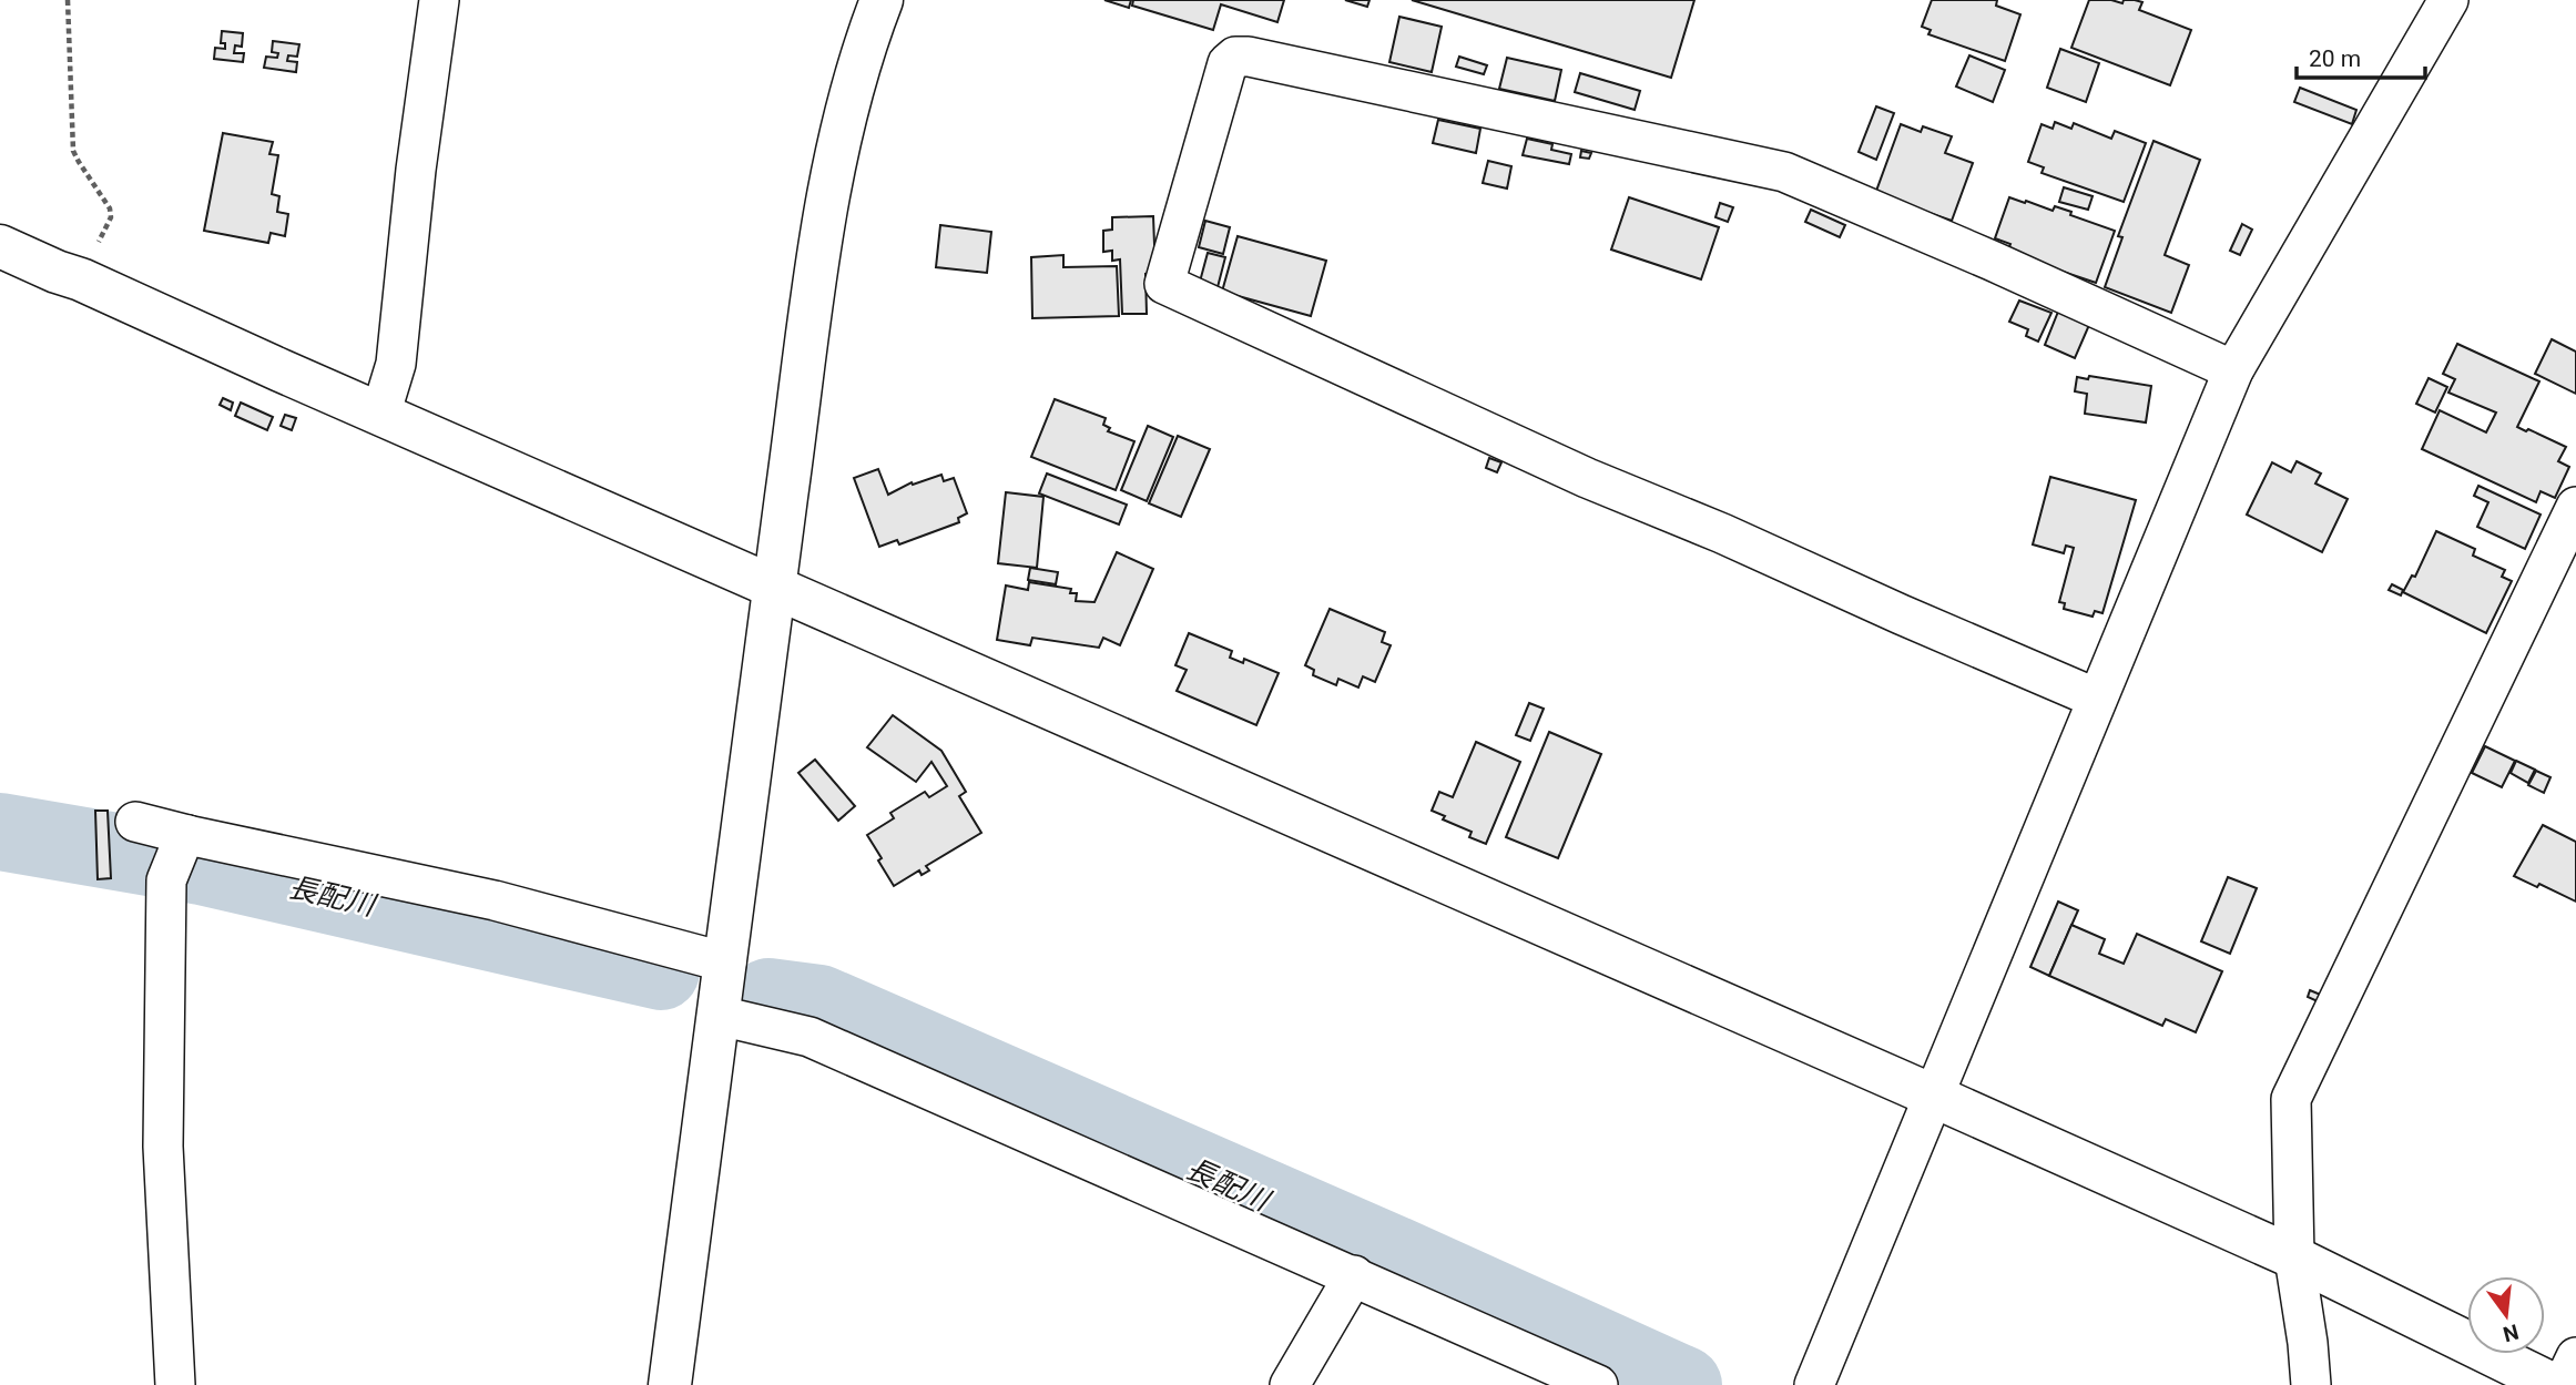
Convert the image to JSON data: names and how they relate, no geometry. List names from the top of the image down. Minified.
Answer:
{"water":["長配川"],"scale_bar":"20 m","north":"bottom"}
